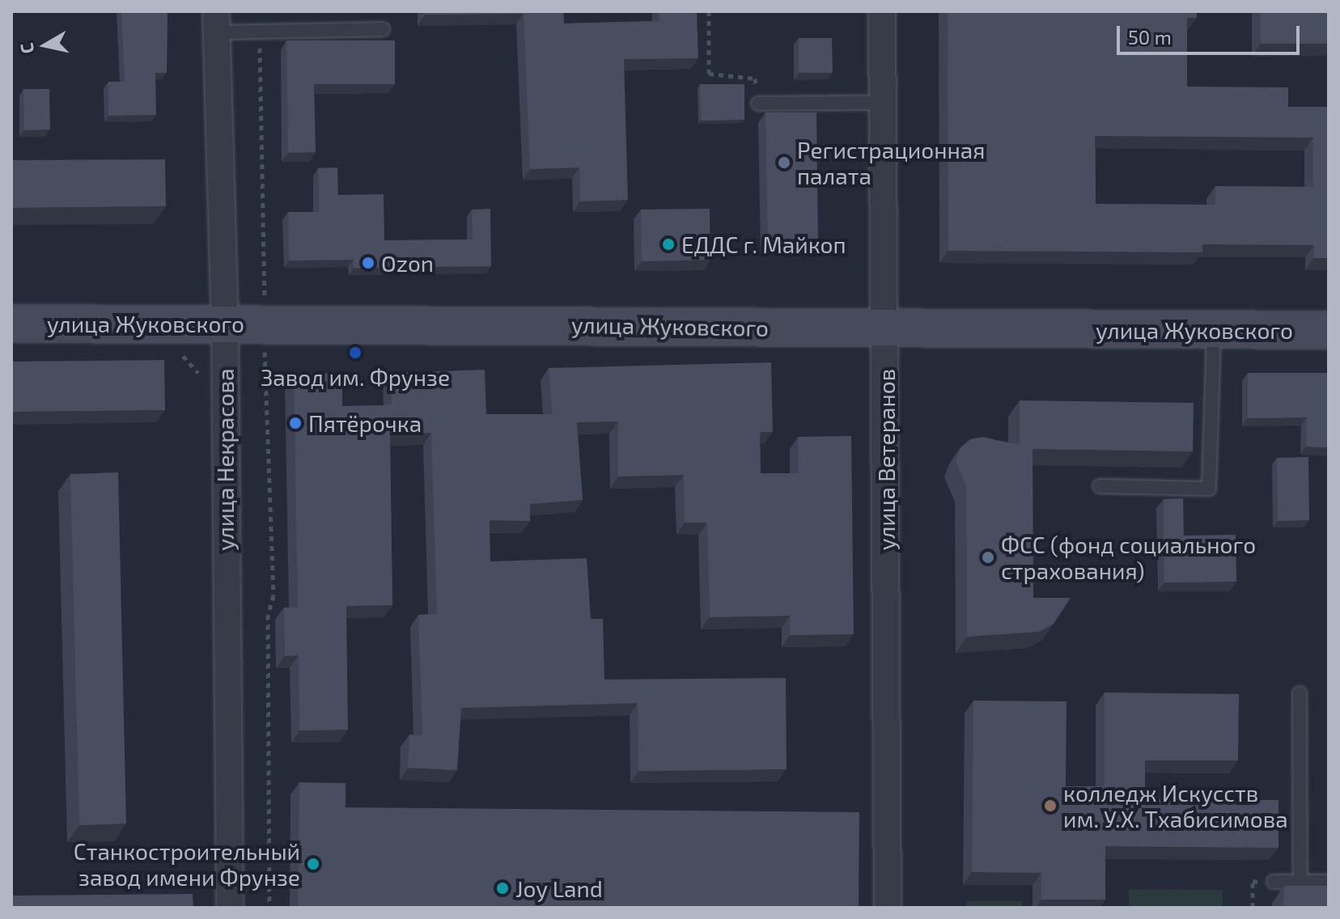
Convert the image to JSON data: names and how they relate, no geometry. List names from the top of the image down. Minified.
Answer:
{"streets":{"street":["улица Жуковского","улица Некрасова","улица Ветеранов"]},"crossings":[["улица Жуковского","улица Некрасова"],["улица Жуковского","улица Ветеранов"]],"places":["Регистрационная палата","ЕДДС г. Майкоп","Ozon","Завод им. Фрунзе","Пятёрочка","ФСС (фонд социального страхования)","колледж Искусств им. У.Х. Тхабисимова","Станкостроительный завод имени Фрунзе","Joy Land"],"scale_bar":"50 m","north":"left"}
